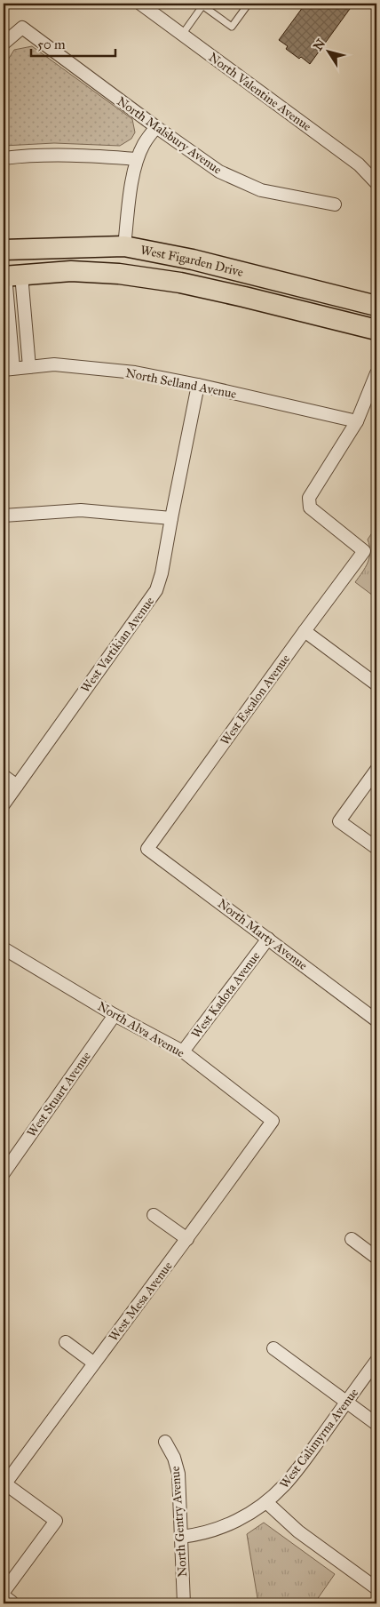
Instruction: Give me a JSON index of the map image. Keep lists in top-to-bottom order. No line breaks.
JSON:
{"streets":{"main road":["West Figarden Drive"],"street":["North Valentine Avenue","North Malsbury Avenue","North Selland Avenue","West Vartikian Avenue","West Escalon Avenue","North Marty Avenue","West Kadota Avenue","North Alva Avenue","West Stuart Avenue","West Mesa Avenue","West Calimyrna Avenue","North Gentry Avenue"]},"crossings":[["North Selland Avenue","West Vartikian Avenue"],["North Selland Avenue","West Escalon Avenue"],["West Escalon Avenue","North Marty Avenue"],["North Marty Avenue","West Kadota Avenue"],["West Kadota Avenue","North Alva Avenue"],["North Alva Avenue","West Stuart Avenue"],["North Alva Avenue","West Mesa Avenue"],["West Calimyrna Avenue","North Gentry Avenue"]],"scale_bar":"50 m","north":"top left"}
